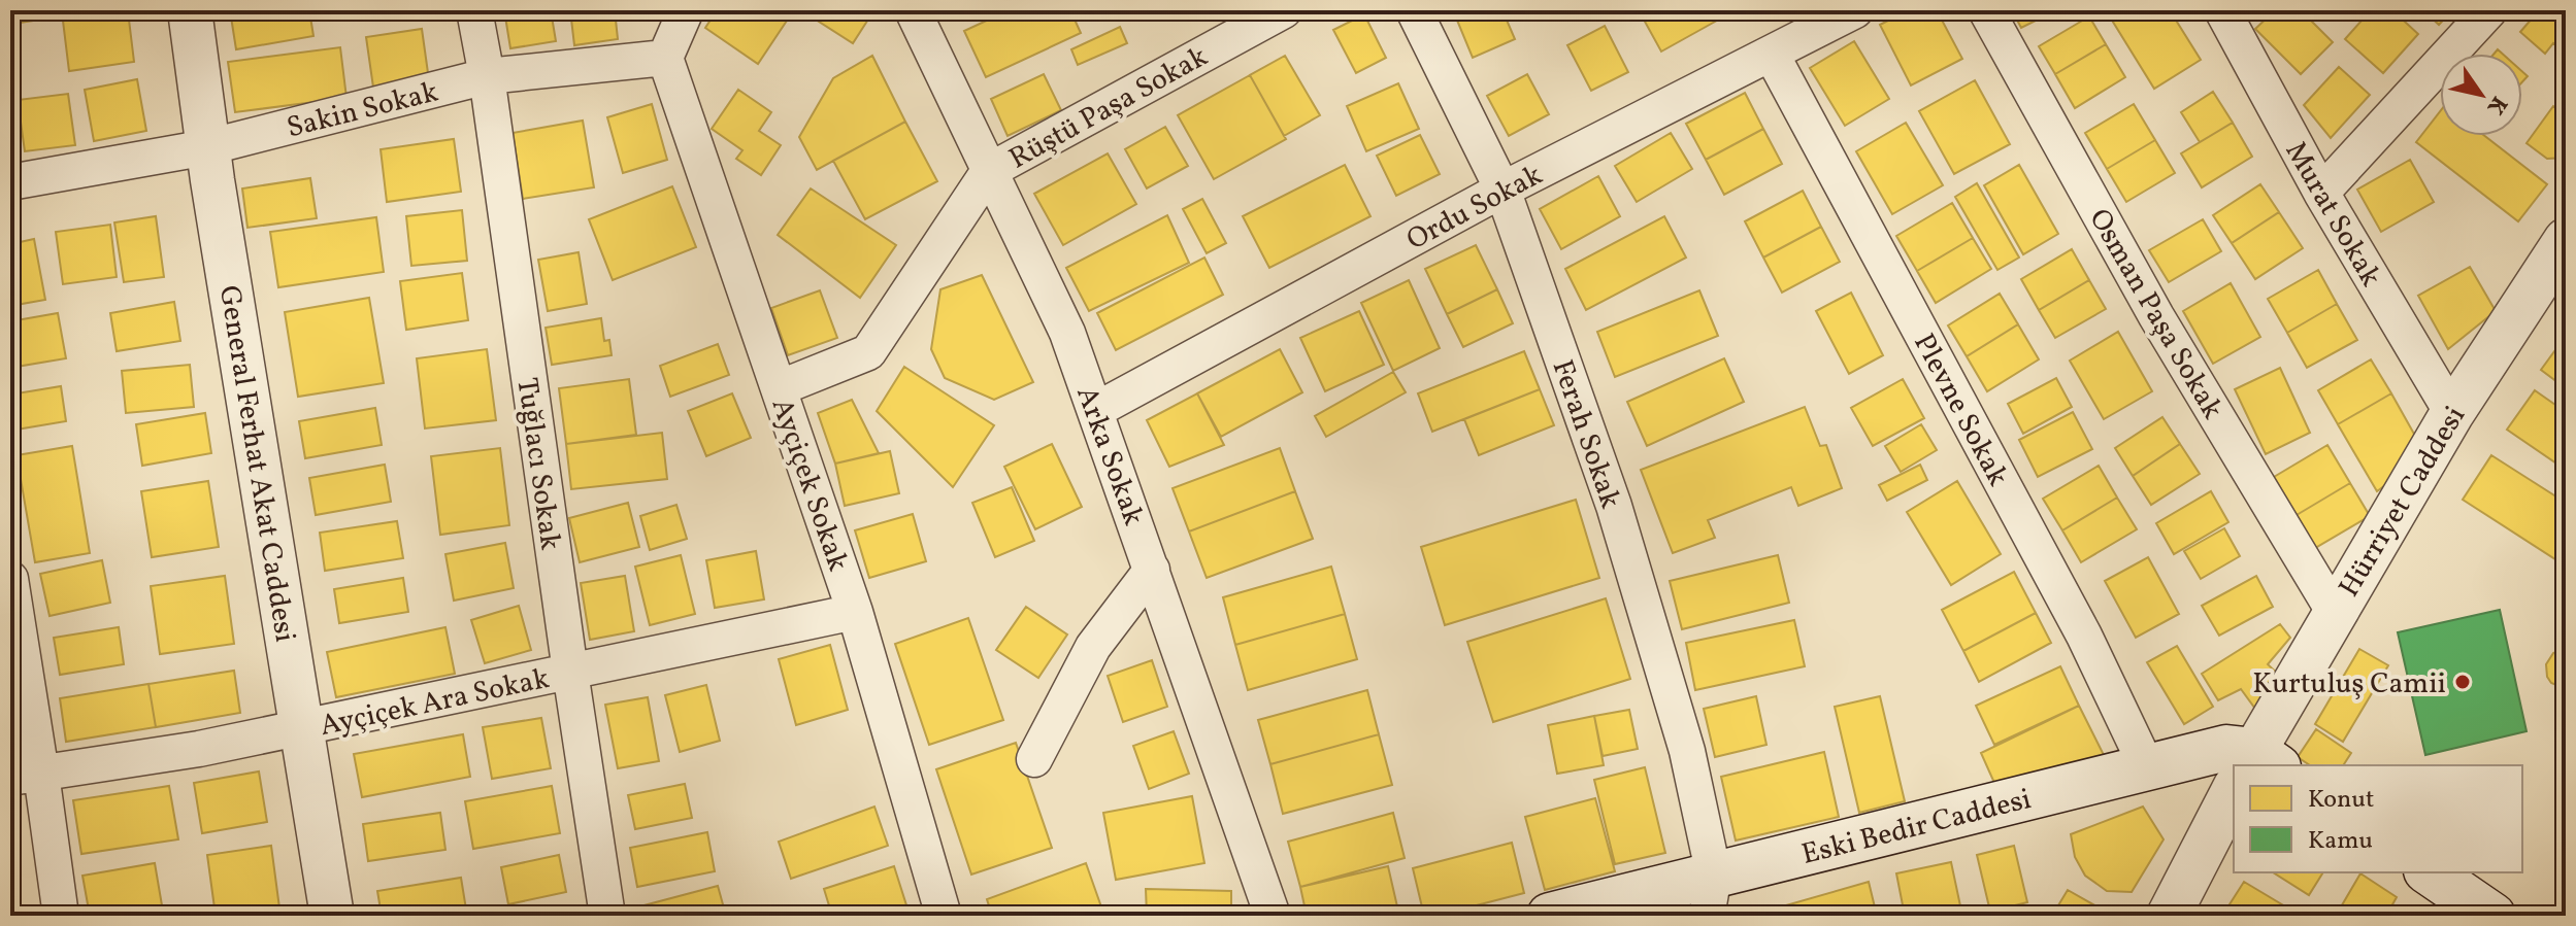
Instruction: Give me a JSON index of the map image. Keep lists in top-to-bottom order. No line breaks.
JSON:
{"streets":{"main road":["Eski Bedir Caddesi"],"street":["Rüştü Paşa Sokak","Sakin Sokak","Ordu Sokak","Murat Sokak","Osman Paşa Sokak","Plevne Sokak","Ferah Sokak","Arka Sokak","General Ferhat Akat Caddesi","Tuğlacı Sokak","Ayçiçek Sokak","Hürriyet Caddesi","Ayçiçek Ara Sokak"]},"crossings":[["Rüştü Paşa Sokak","Arka Sokak"],["Rüştü Paşa Sokak","Ayçiçek Sokak"],["Sakin Sokak","General Ferhat Akat Caddesi"],["Sakin Sokak","Tuğlacı Sokak"],["Sakin Sokak","Ayçiçek Sokak"],["Ordu Sokak","Plevne Sokak"],["Ordu Sokak","Ferah Sokak"],["Ordu Sokak","Arka Sokak"],["Murat Sokak","Hürriyet Caddesi"],["Osman Paşa Sokak","Hürriyet Caddesi"],["Plevne Sokak","Eski Bedir Caddesi"],["Ferah Sokak","Eski Bedir Caddesi"],["General Ferhat Akat Caddesi","Ayçiçek Ara Sokak"],["Tuğlacı Sokak","Ayçiçek Ara Sokak"],["Ayçiçek Sokak","Ayçiçek Ara Sokak"]],"places":["Kurtuluş Camii"],"legend":["Konut","Kamu"],"north":"bottom right"}
